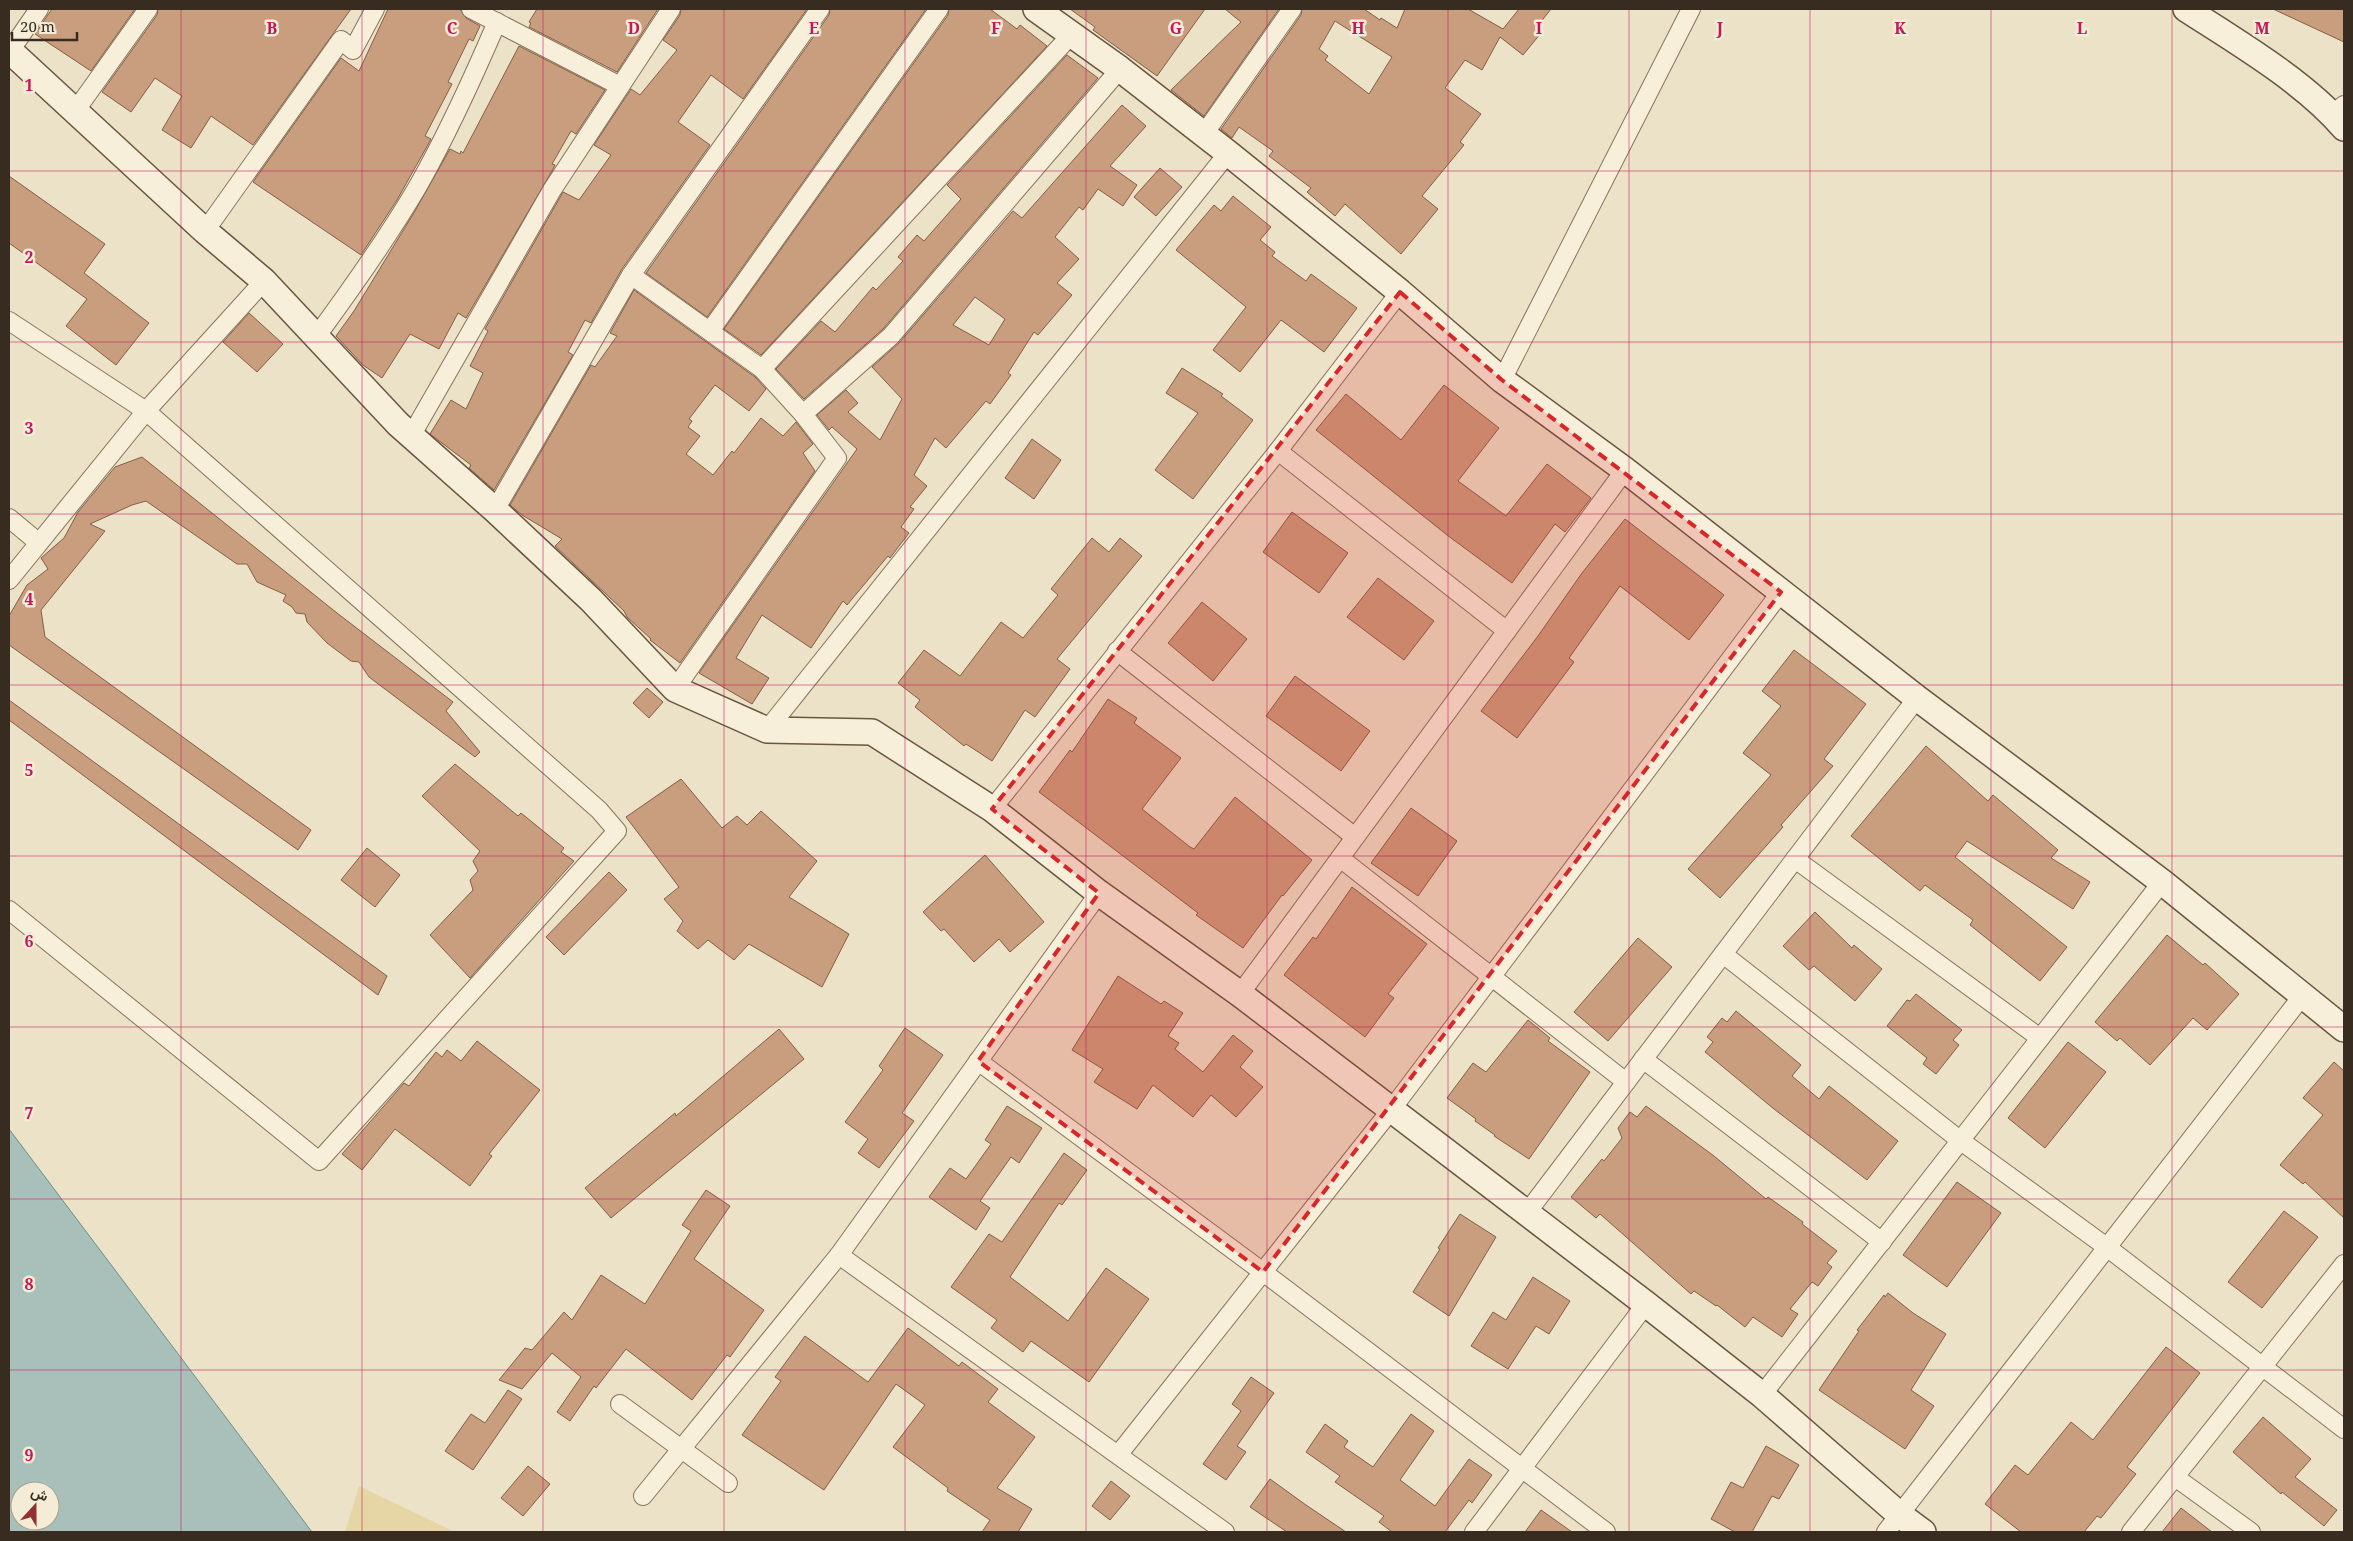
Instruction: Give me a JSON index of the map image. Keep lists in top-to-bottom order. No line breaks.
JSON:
{"scale_bar":"20 m","north":"top","grid":{"columns":["B","C","D","E","F","G","H","I","J","K","L","M"],"rows":["1","2","3","4","5","6","7","8","9"]}}
